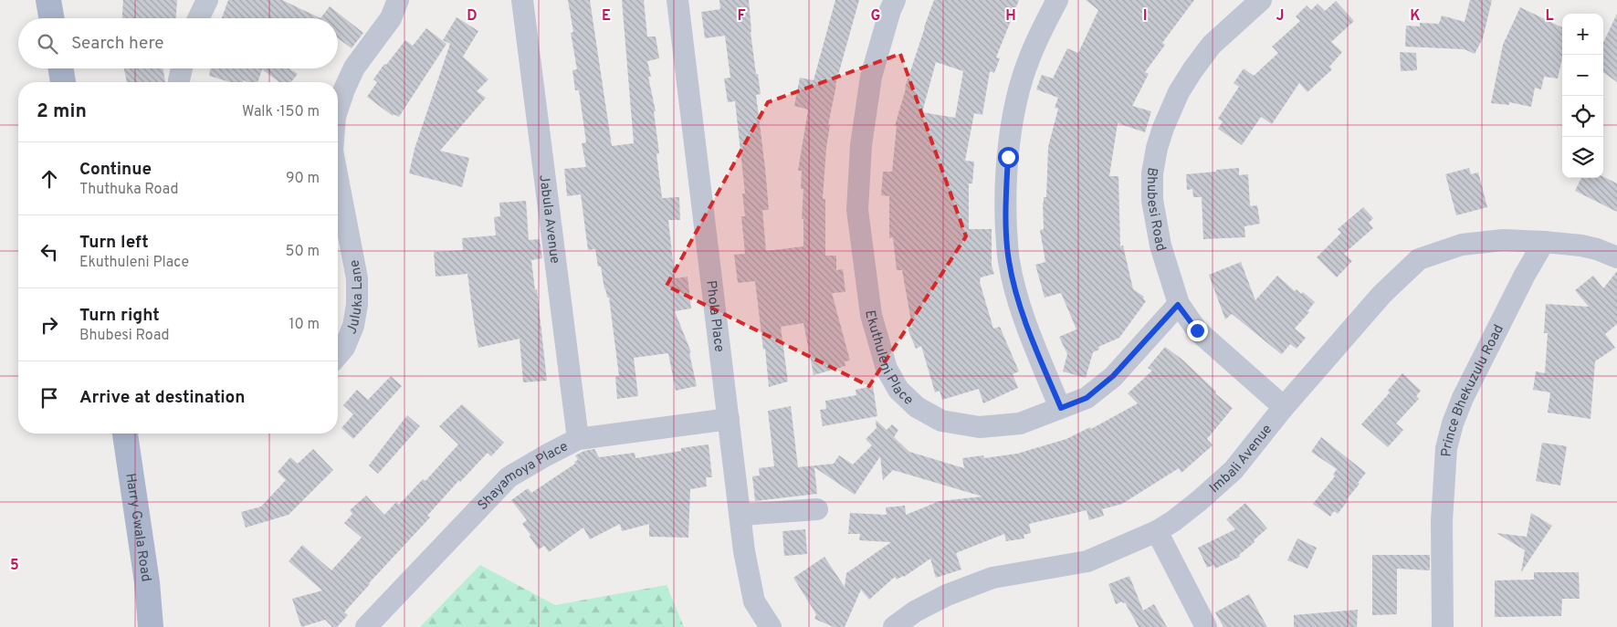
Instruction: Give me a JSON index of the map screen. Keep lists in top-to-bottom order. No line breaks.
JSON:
{"streets":{"main road":["Harry Gwala Road"],"street":["Bhubesi Road","Jabula Avenue","Juluka Lane","Phola Place","Ekuthuleni Place","Prince Bhekuzulu Road","Imbali Avenue","Shayamoya Place"]},"crossings":[["Bhubesi Road","Ekuthuleni Place"],["Bhubesi Road","Imbali Avenue"],["Jabula Avenue","Shayamoya Place"],["Phola Place","Shayamoya Place"],["Prince Bhekuzulu Road","Imbali Avenue"]],"page":{"map_buttons":["+","−"],"search":"Search here","heading":["2 min","Walk · 150 m"],"list":[["Continue","Thuthuka Road","90 m"],["Turn left","Ekuthuleni Place","50 m"],["Turn right","Bhubesi Road","10 m"],"Arrive at destination"]},"grid":{"columns":["D","E","F","G","H","I","J","K","L"],"rows":["5"]}}
